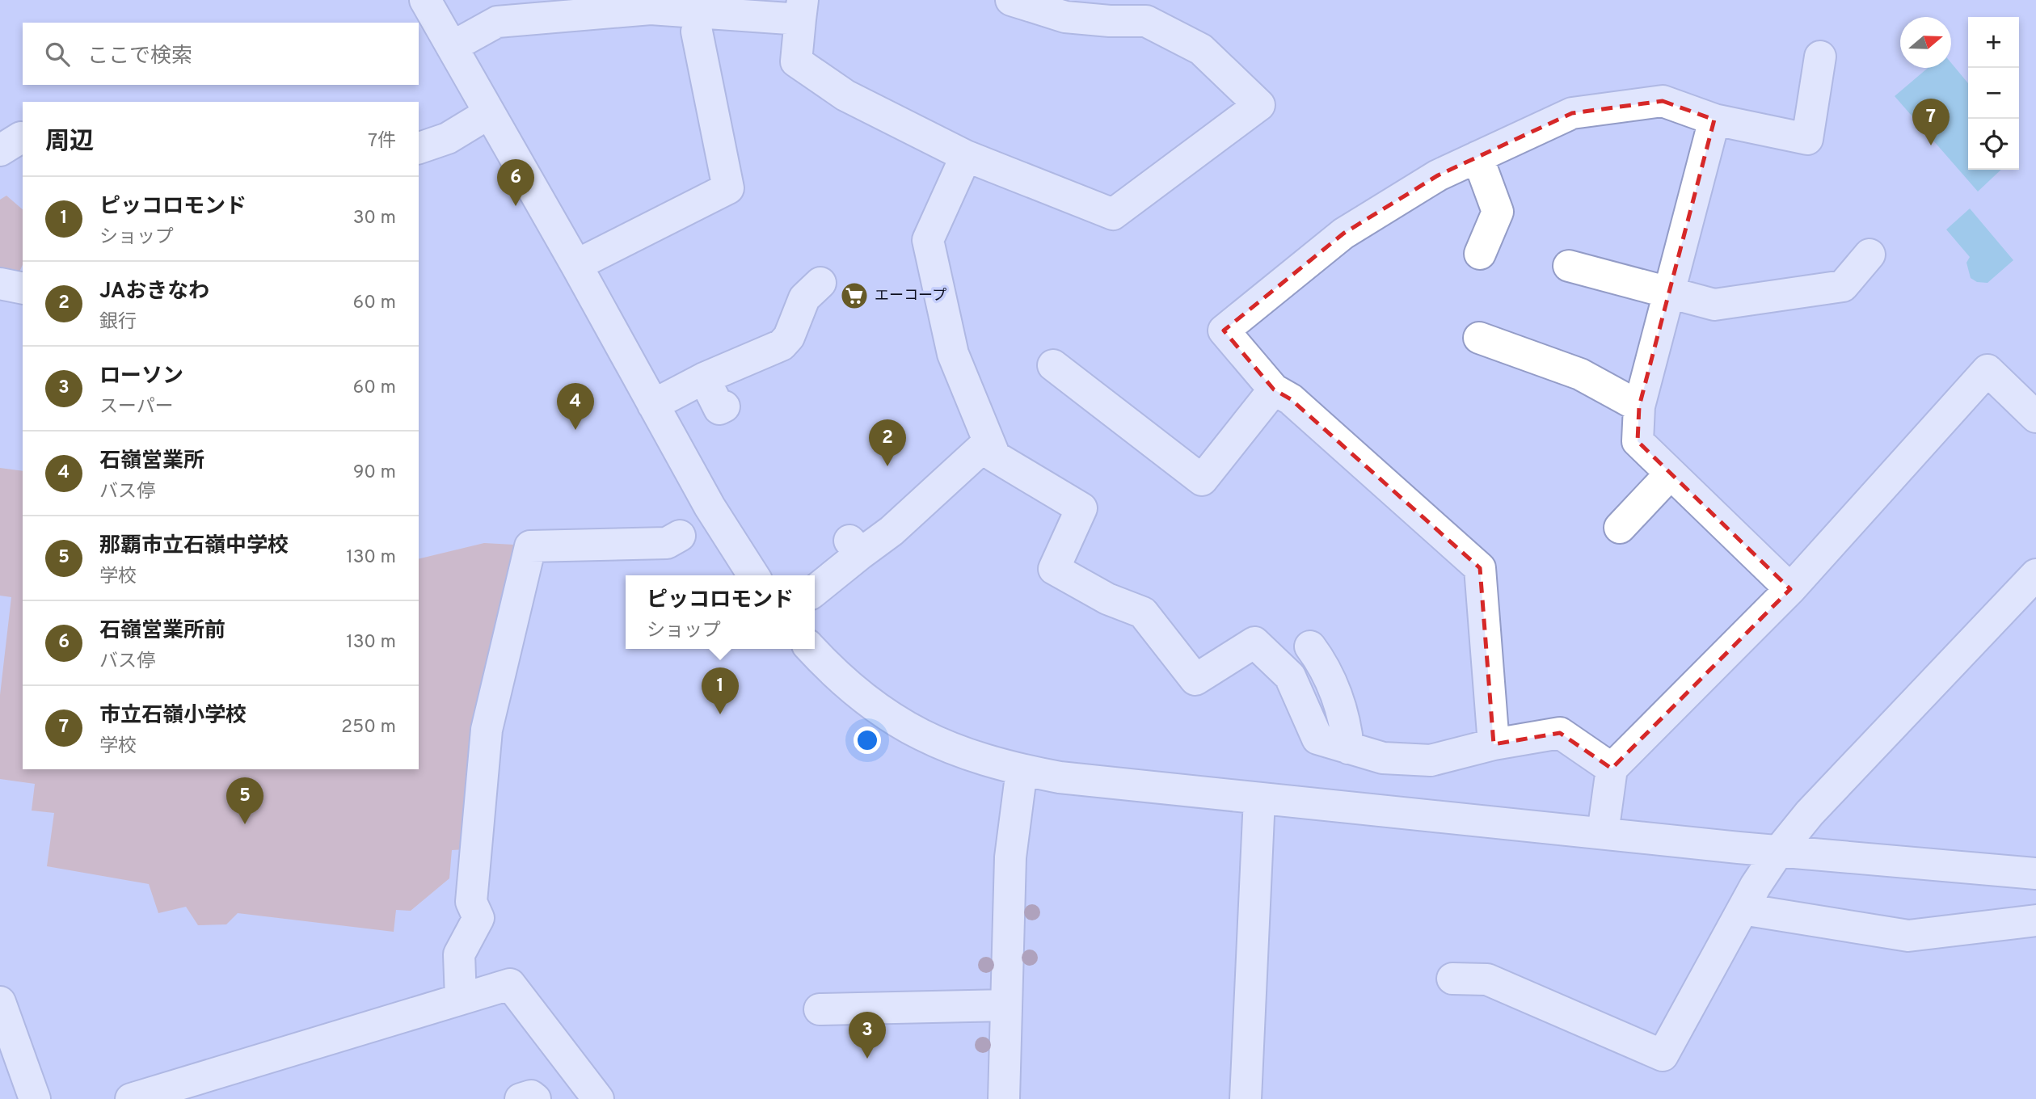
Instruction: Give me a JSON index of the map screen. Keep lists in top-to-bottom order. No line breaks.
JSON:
{"places":{"supermarket":["エーコープ"]},"north":"right","page":{"map_buttons":["+","−"],"search":"ここで検索","pins":["7","6","4","2","1","5","3"],"heading":["周辺","7件"],"list":[{"mark":"1","name":"ピッコロモンド","note":"ショップ","value":"30 m"},{"mark":"2","name":"JAおきなわ","note":"銀行","value":"60 m"},{"mark":"3","name":"ローソン","note":"スーパー","value":"60 m"},{"mark":"4","name":"石嶺営業所","note":"バス停","value":"90 m"},{"mark":"5","name":"那覇市立石嶺中学校","note":"学校","value":"130 m"},{"mark":"6","name":"石嶺営業所前","note":"バス停","value":"130 m"},{"mark":"7","name":"市立石嶺小学校","note":"学校","value":"250 m"}],"popup":["ピッコロモンド","ショップ"]}}
